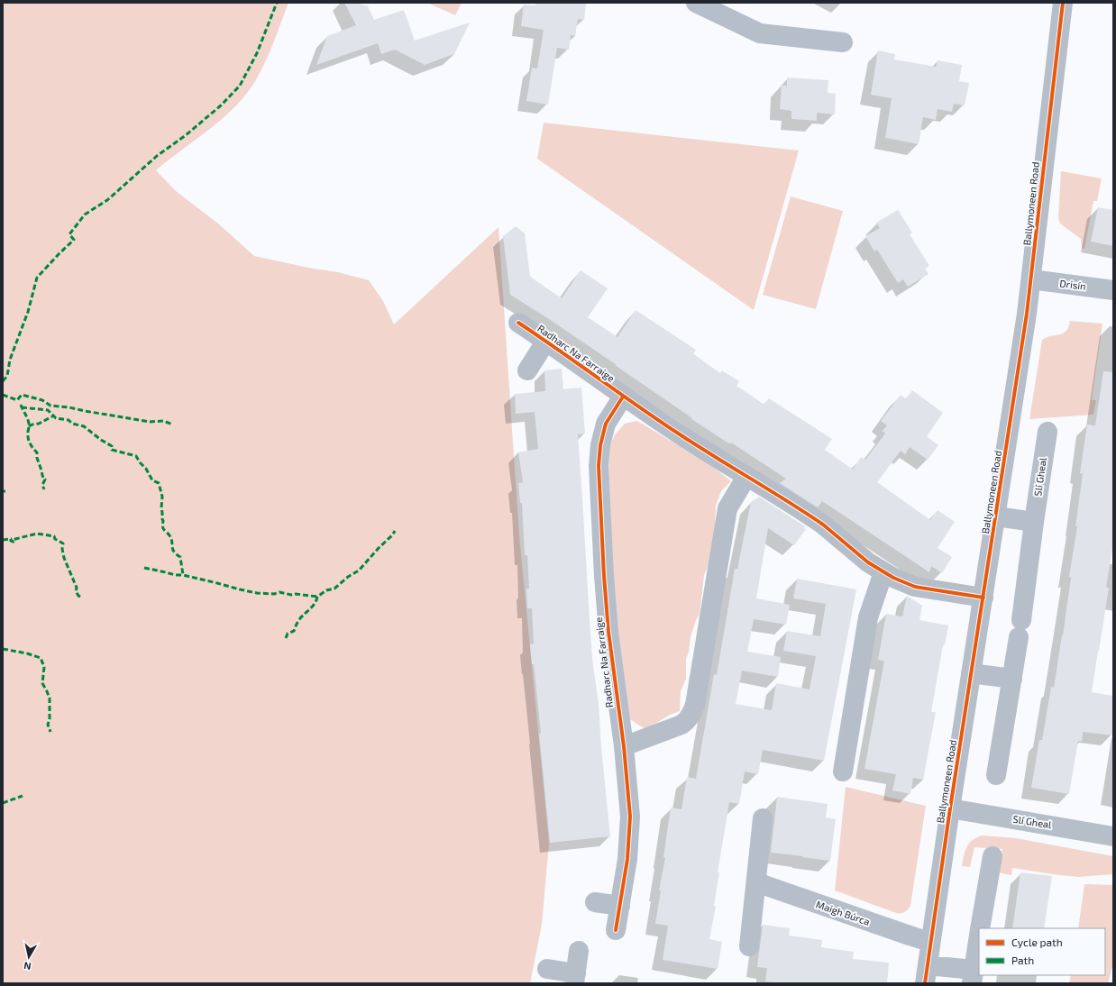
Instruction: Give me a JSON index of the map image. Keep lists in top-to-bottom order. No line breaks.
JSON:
{"streets":{"street":["Ballymoneen Road","Drisín","Radharc Na Farraige","Slí Gheal","Maigh Búrca"]},"crossings":[["Ballymoneen Road","Drisín"],["Ballymoneen Road","Radharc Na Farraige"],["Ballymoneen Road","Slí Gheal"],["Ballymoneen Road","Maigh Búrca"]],"legend":["Cycle path","Path"],"north":"bottom"}
